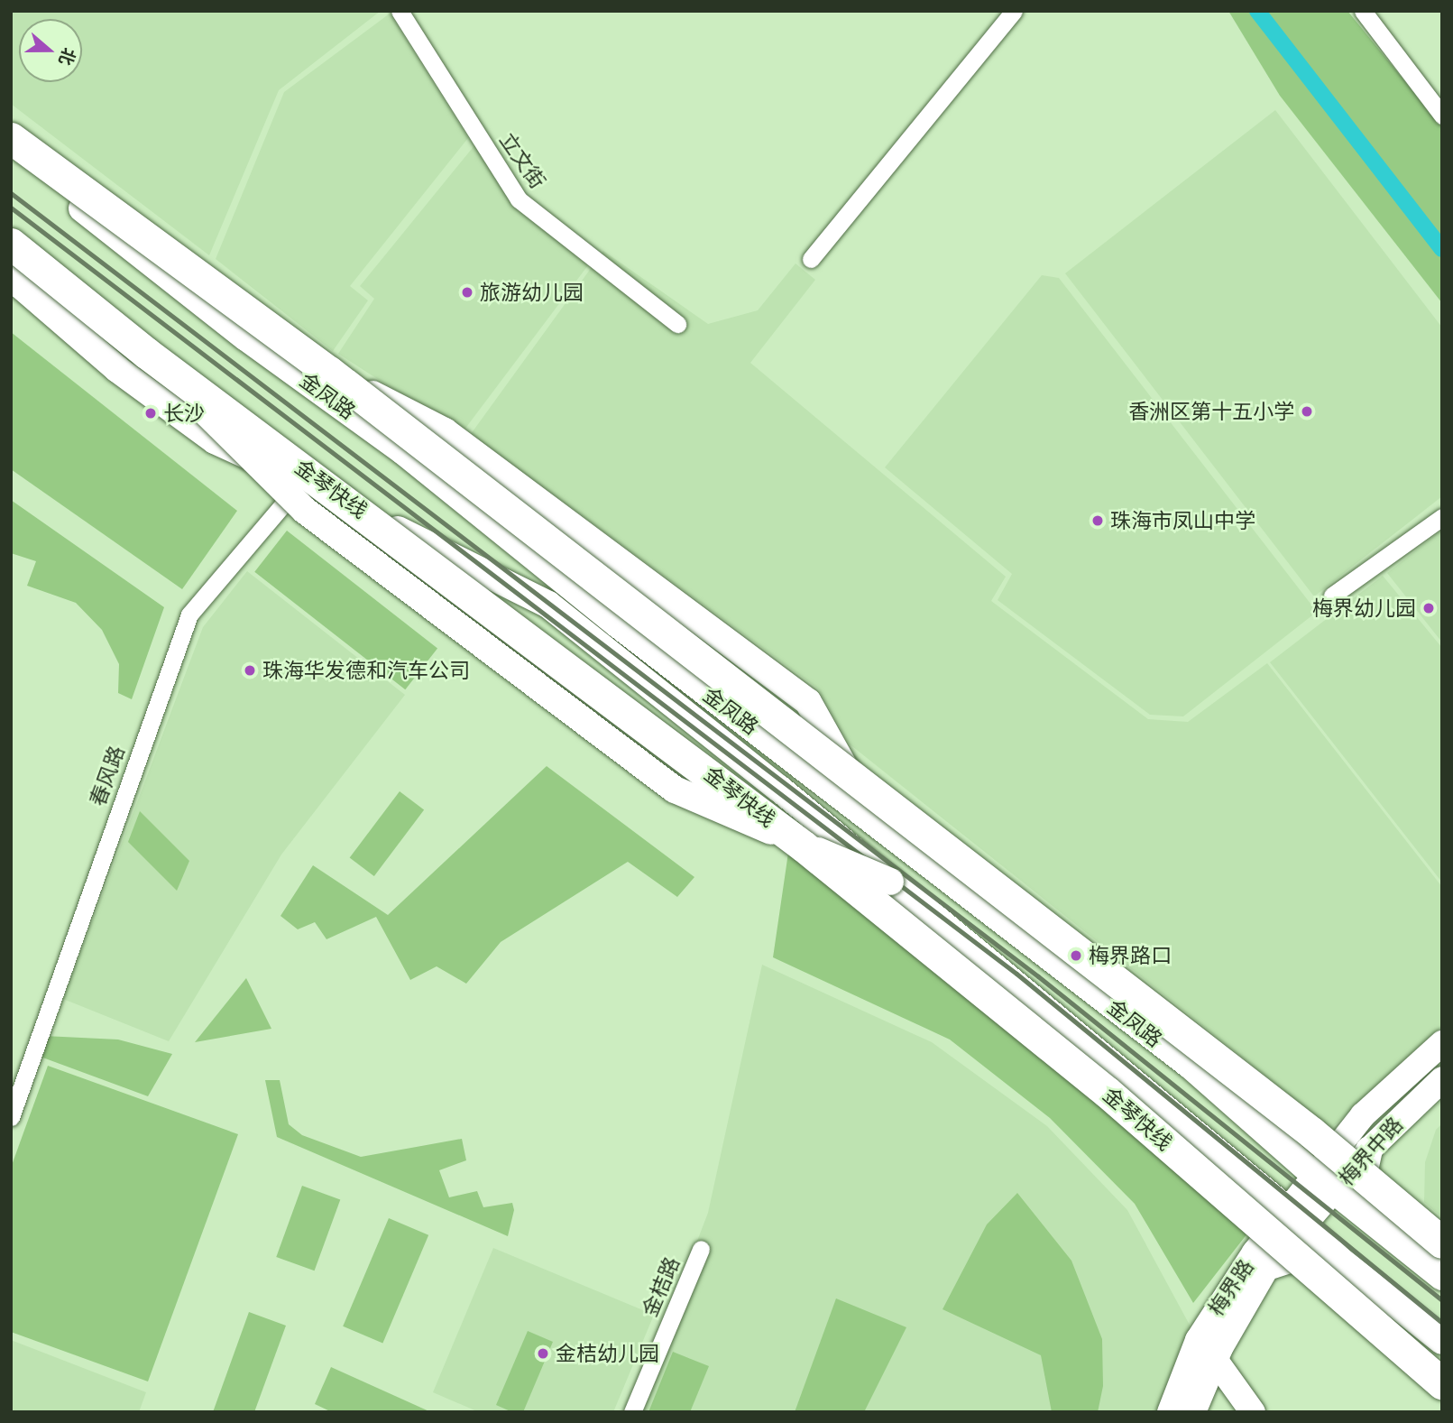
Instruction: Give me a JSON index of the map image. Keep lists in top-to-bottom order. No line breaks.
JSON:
{"streets":{"highway":["金琴快线"],"main road":["金凤路","梅界中路","梅界路"],"street":["立文街","春风路","金桔路"]},"crossings":[["金凤路","春风路"],["金凤路","梅界中路"],["金凤路","梅界路"],["梅界中路","梅界路"]],"places":["旅游幼儿园","香洲区第十五小学","长沙","珠海市凤山中学","梅界幼儿园","珠海华发德和汽车公司","梅界路口","金桔幼儿园"],"north":"right"}
